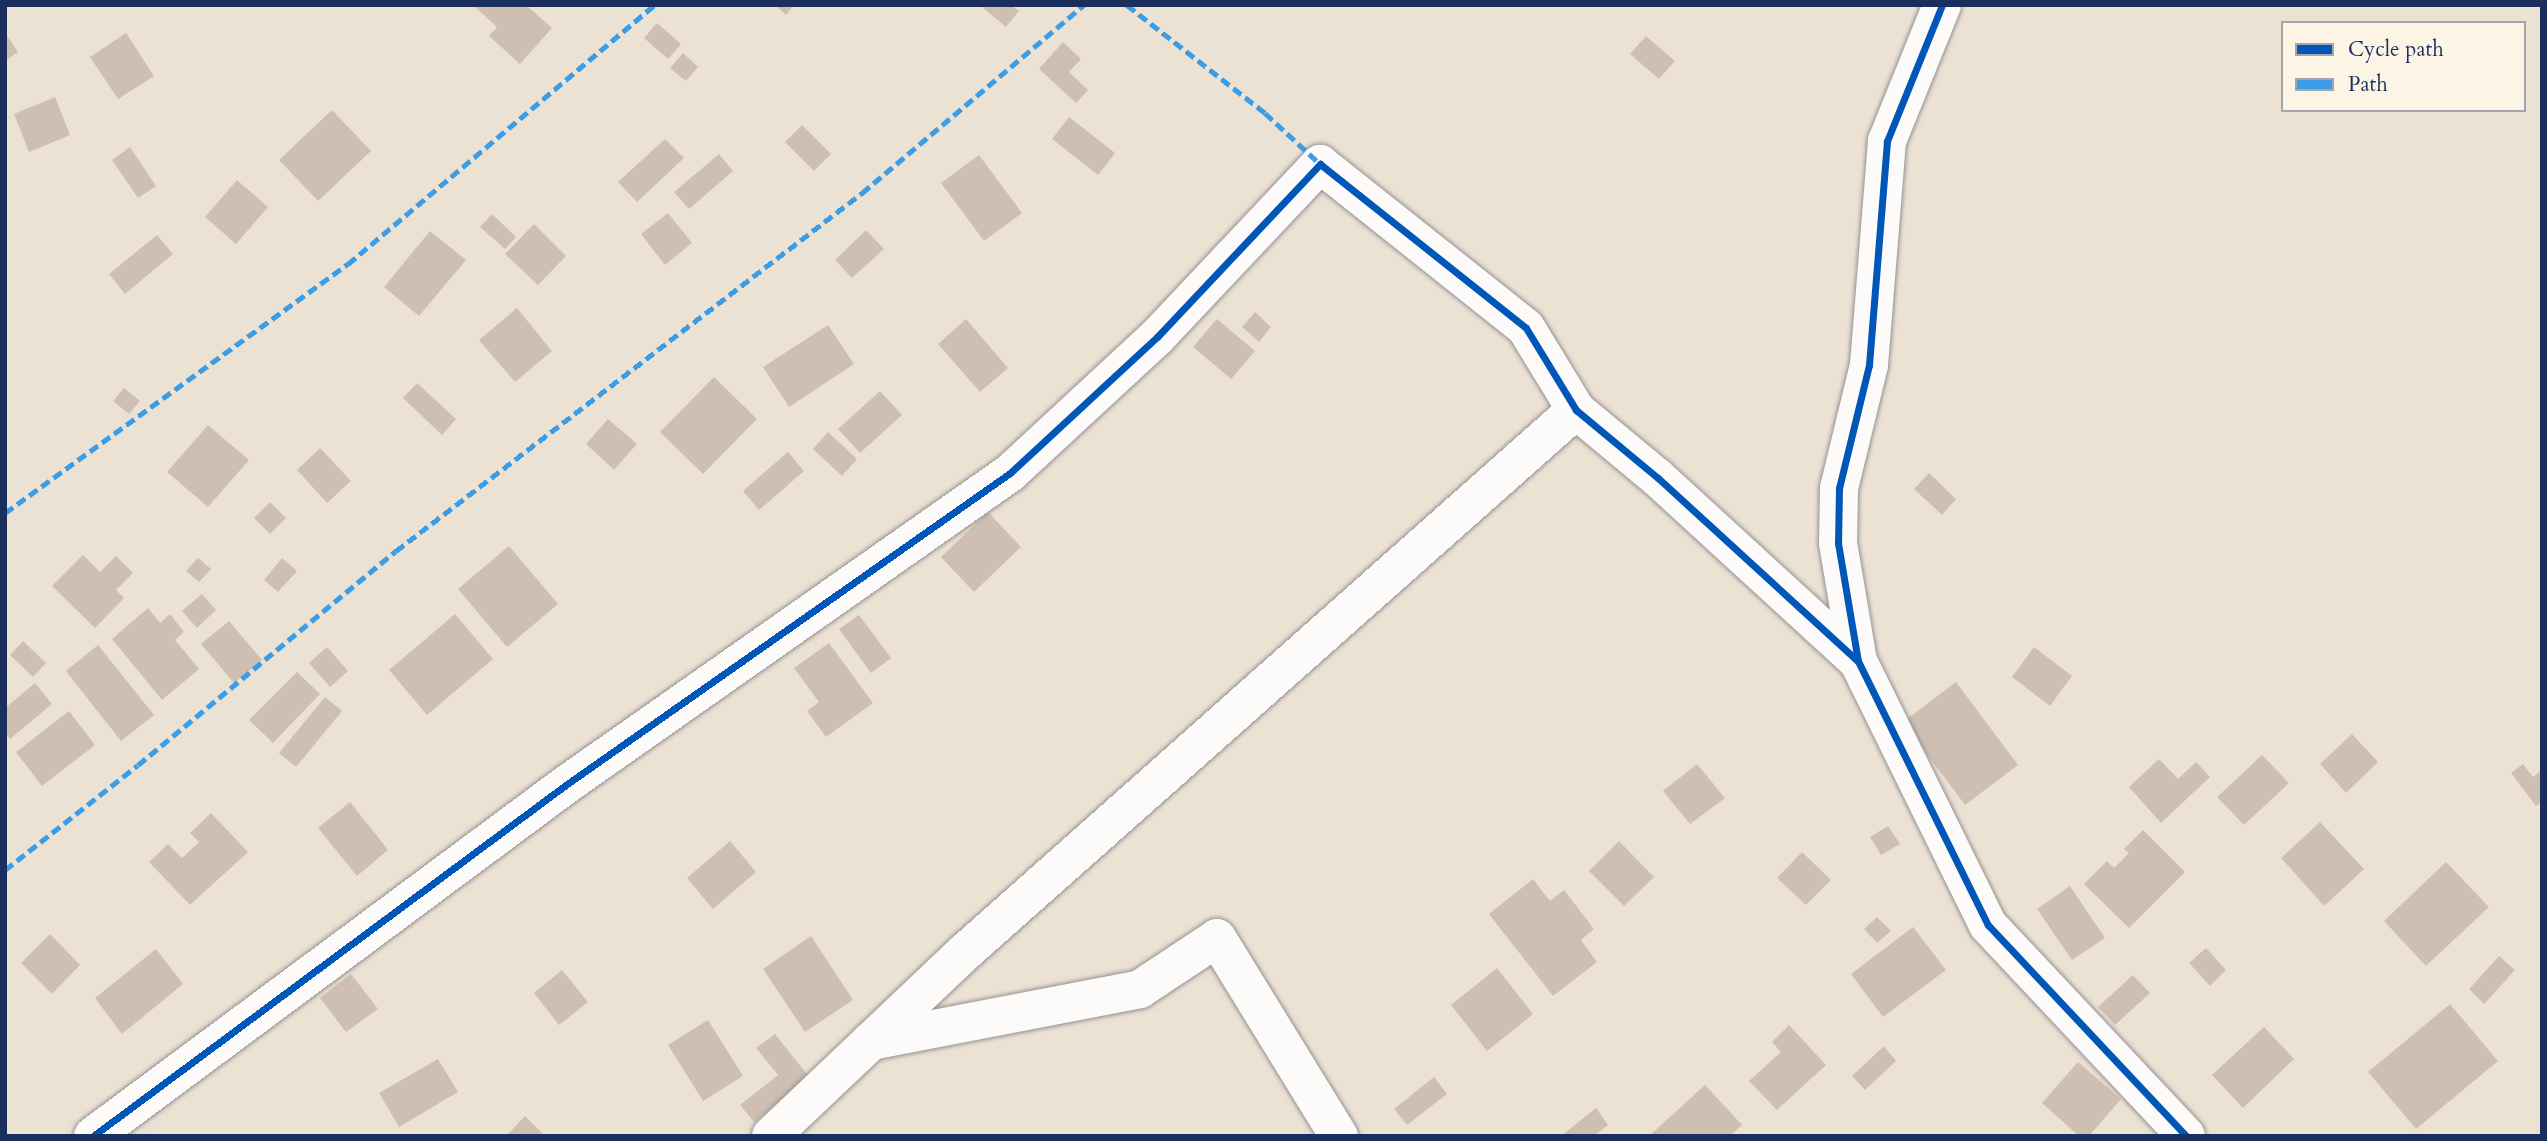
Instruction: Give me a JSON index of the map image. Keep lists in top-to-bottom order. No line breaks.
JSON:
{"legend":["Cycle path","Path"]}
